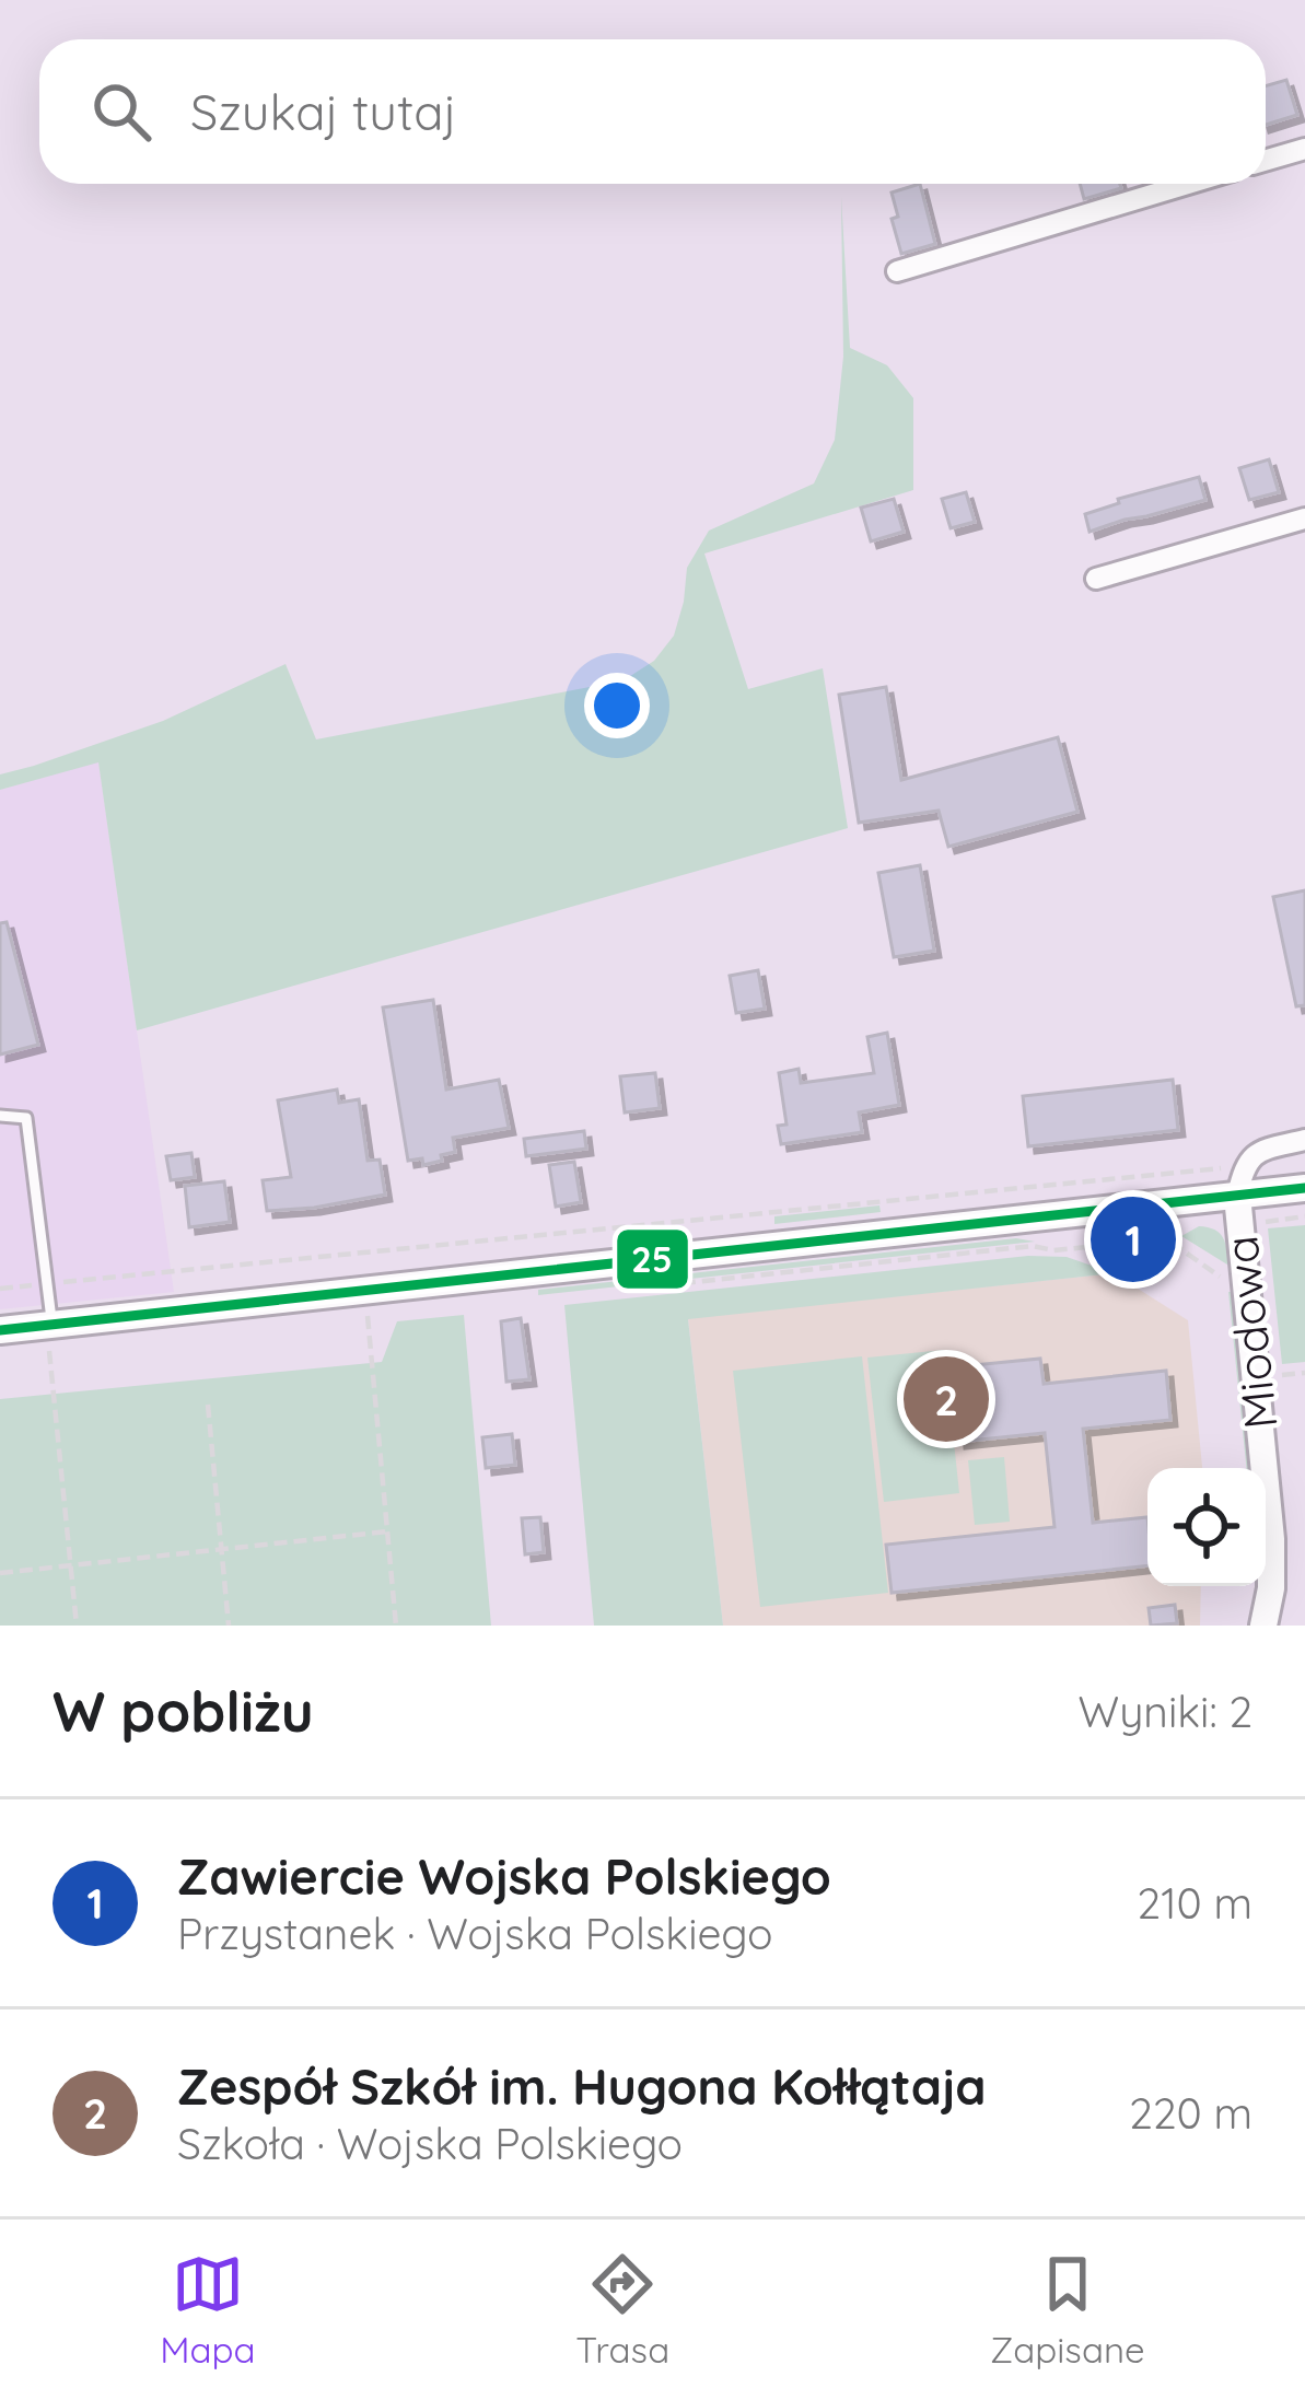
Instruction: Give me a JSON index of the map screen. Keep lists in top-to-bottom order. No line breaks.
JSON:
{"streets":{"main road":["Miodowa"]},"lines":["transit line 25"],"page":{"search":"Szukaj tutaj","pins":["1","2"],"heading":["W pobliżu","Wyniki: 2"],"list":[{"mark":"1","name":"Zawiercie Wojska Polskiego","note":"Przystanek · Wojska Polskiego","value":"210 m"},{"mark":"2","name":"Zespół Szkół im. Hugona Kołłątaja","note":"Szkoła · Wojska Polskiego","value":"220 m"}],"nav":["Mapa","Trasa","Zapisane"]}}
